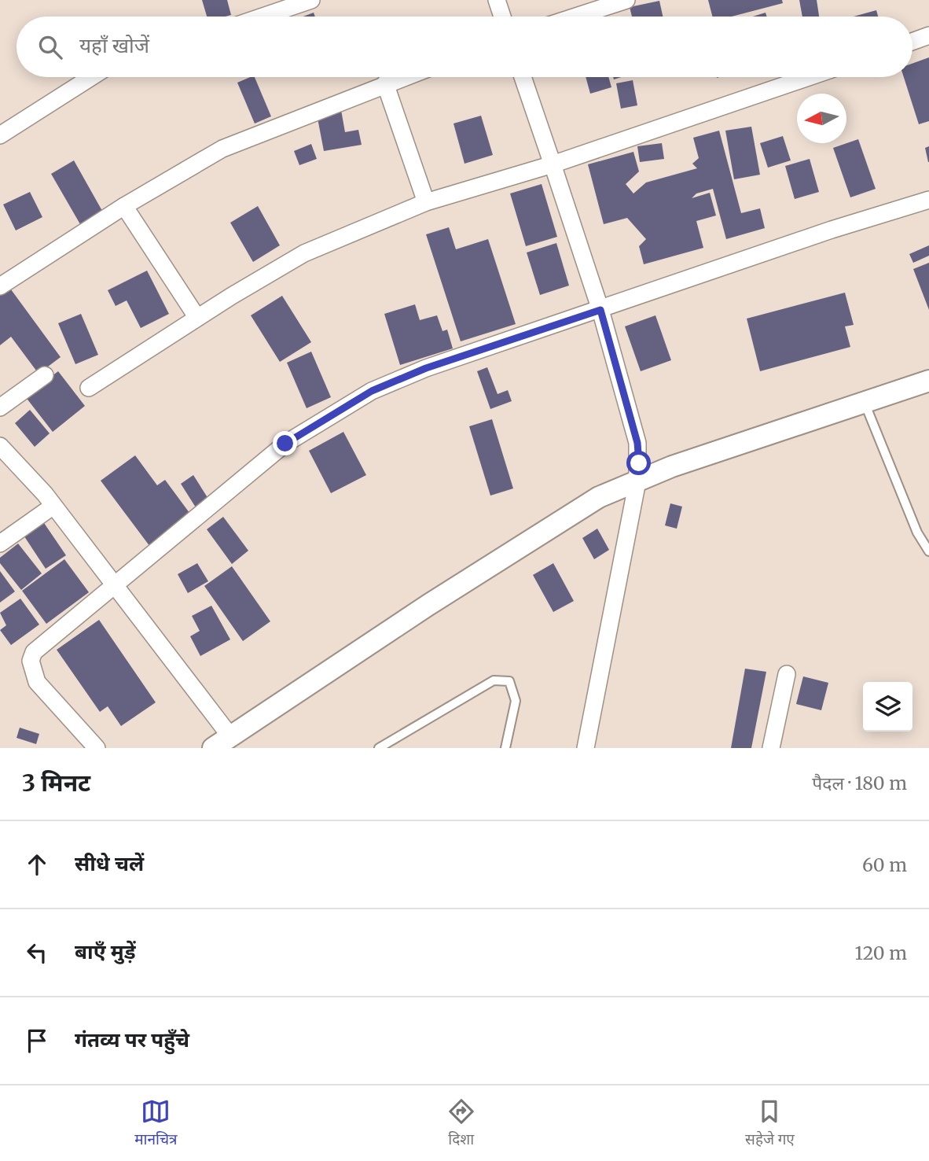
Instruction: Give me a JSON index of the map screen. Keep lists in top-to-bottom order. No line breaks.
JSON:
{"north":"left","page":{"search":"यहाँ खोजें","heading":["3 मिनट","पैदल · 180 m"],"list":[["सीधे चलें","60 m"],["बाएँ मुड़ें","120 m"],"गंतव्य पर पहुँचे"],"nav":["मानचित्र","दिशा","सहेजे गए"]}}
